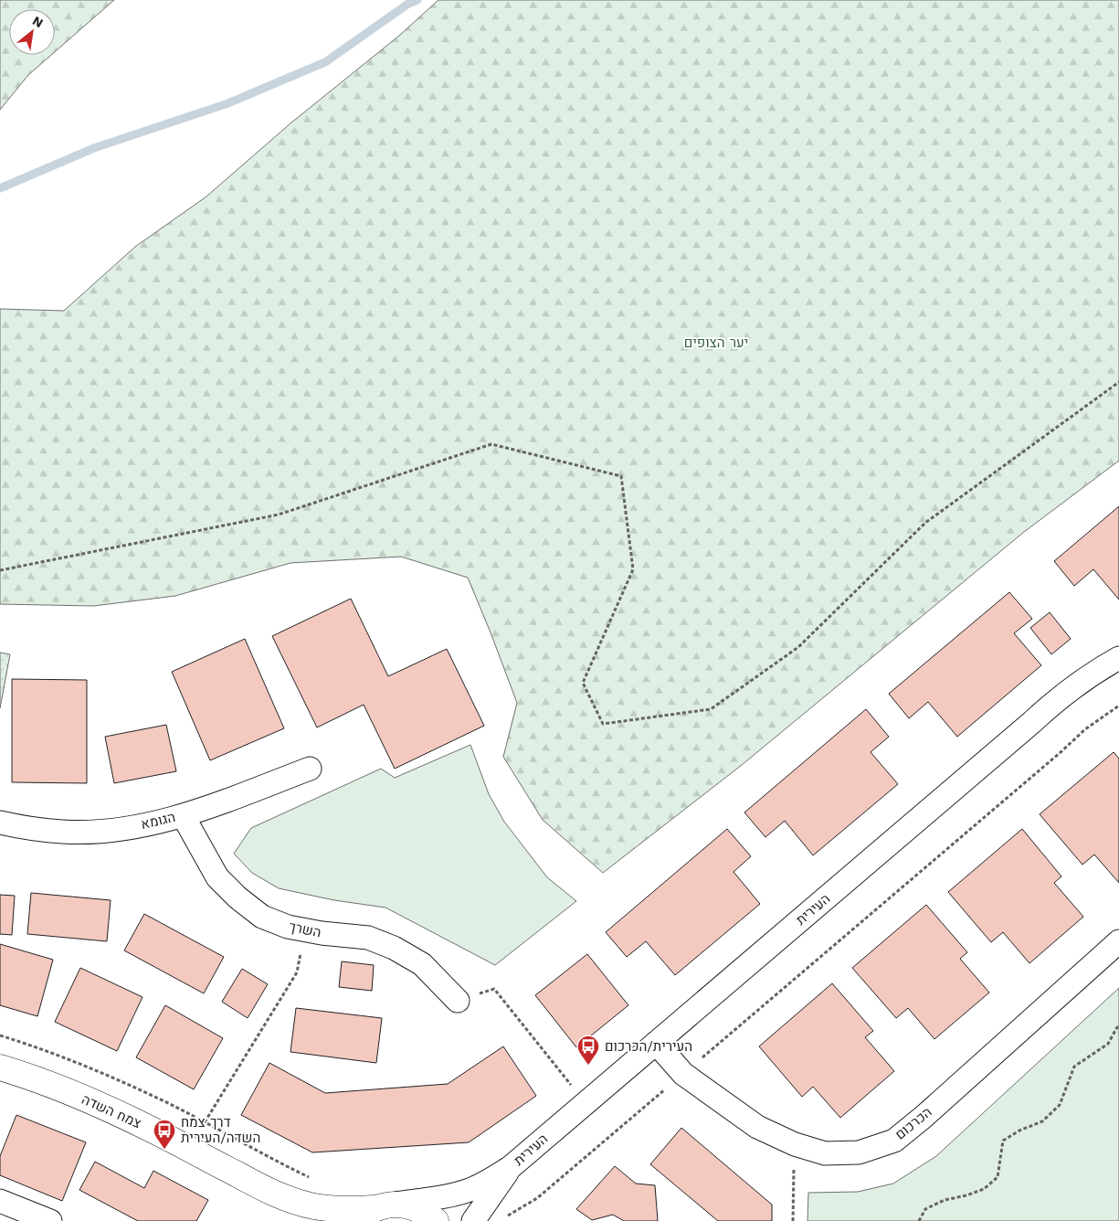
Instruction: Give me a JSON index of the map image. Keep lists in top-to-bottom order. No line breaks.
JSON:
{"streets":{"street":["הגומא","העירית","השרך","צמח השדה","הכרכום"]},"crossings":[["הגומא","השרך"],["העירית","צמח השדה"],["העירית","הכרכום"]],"parks":["יער הצופים"],"places":{"bus stop":["העירית/הכרכום","דרך צמח השדה/העירית"]},"north":"top right"}
